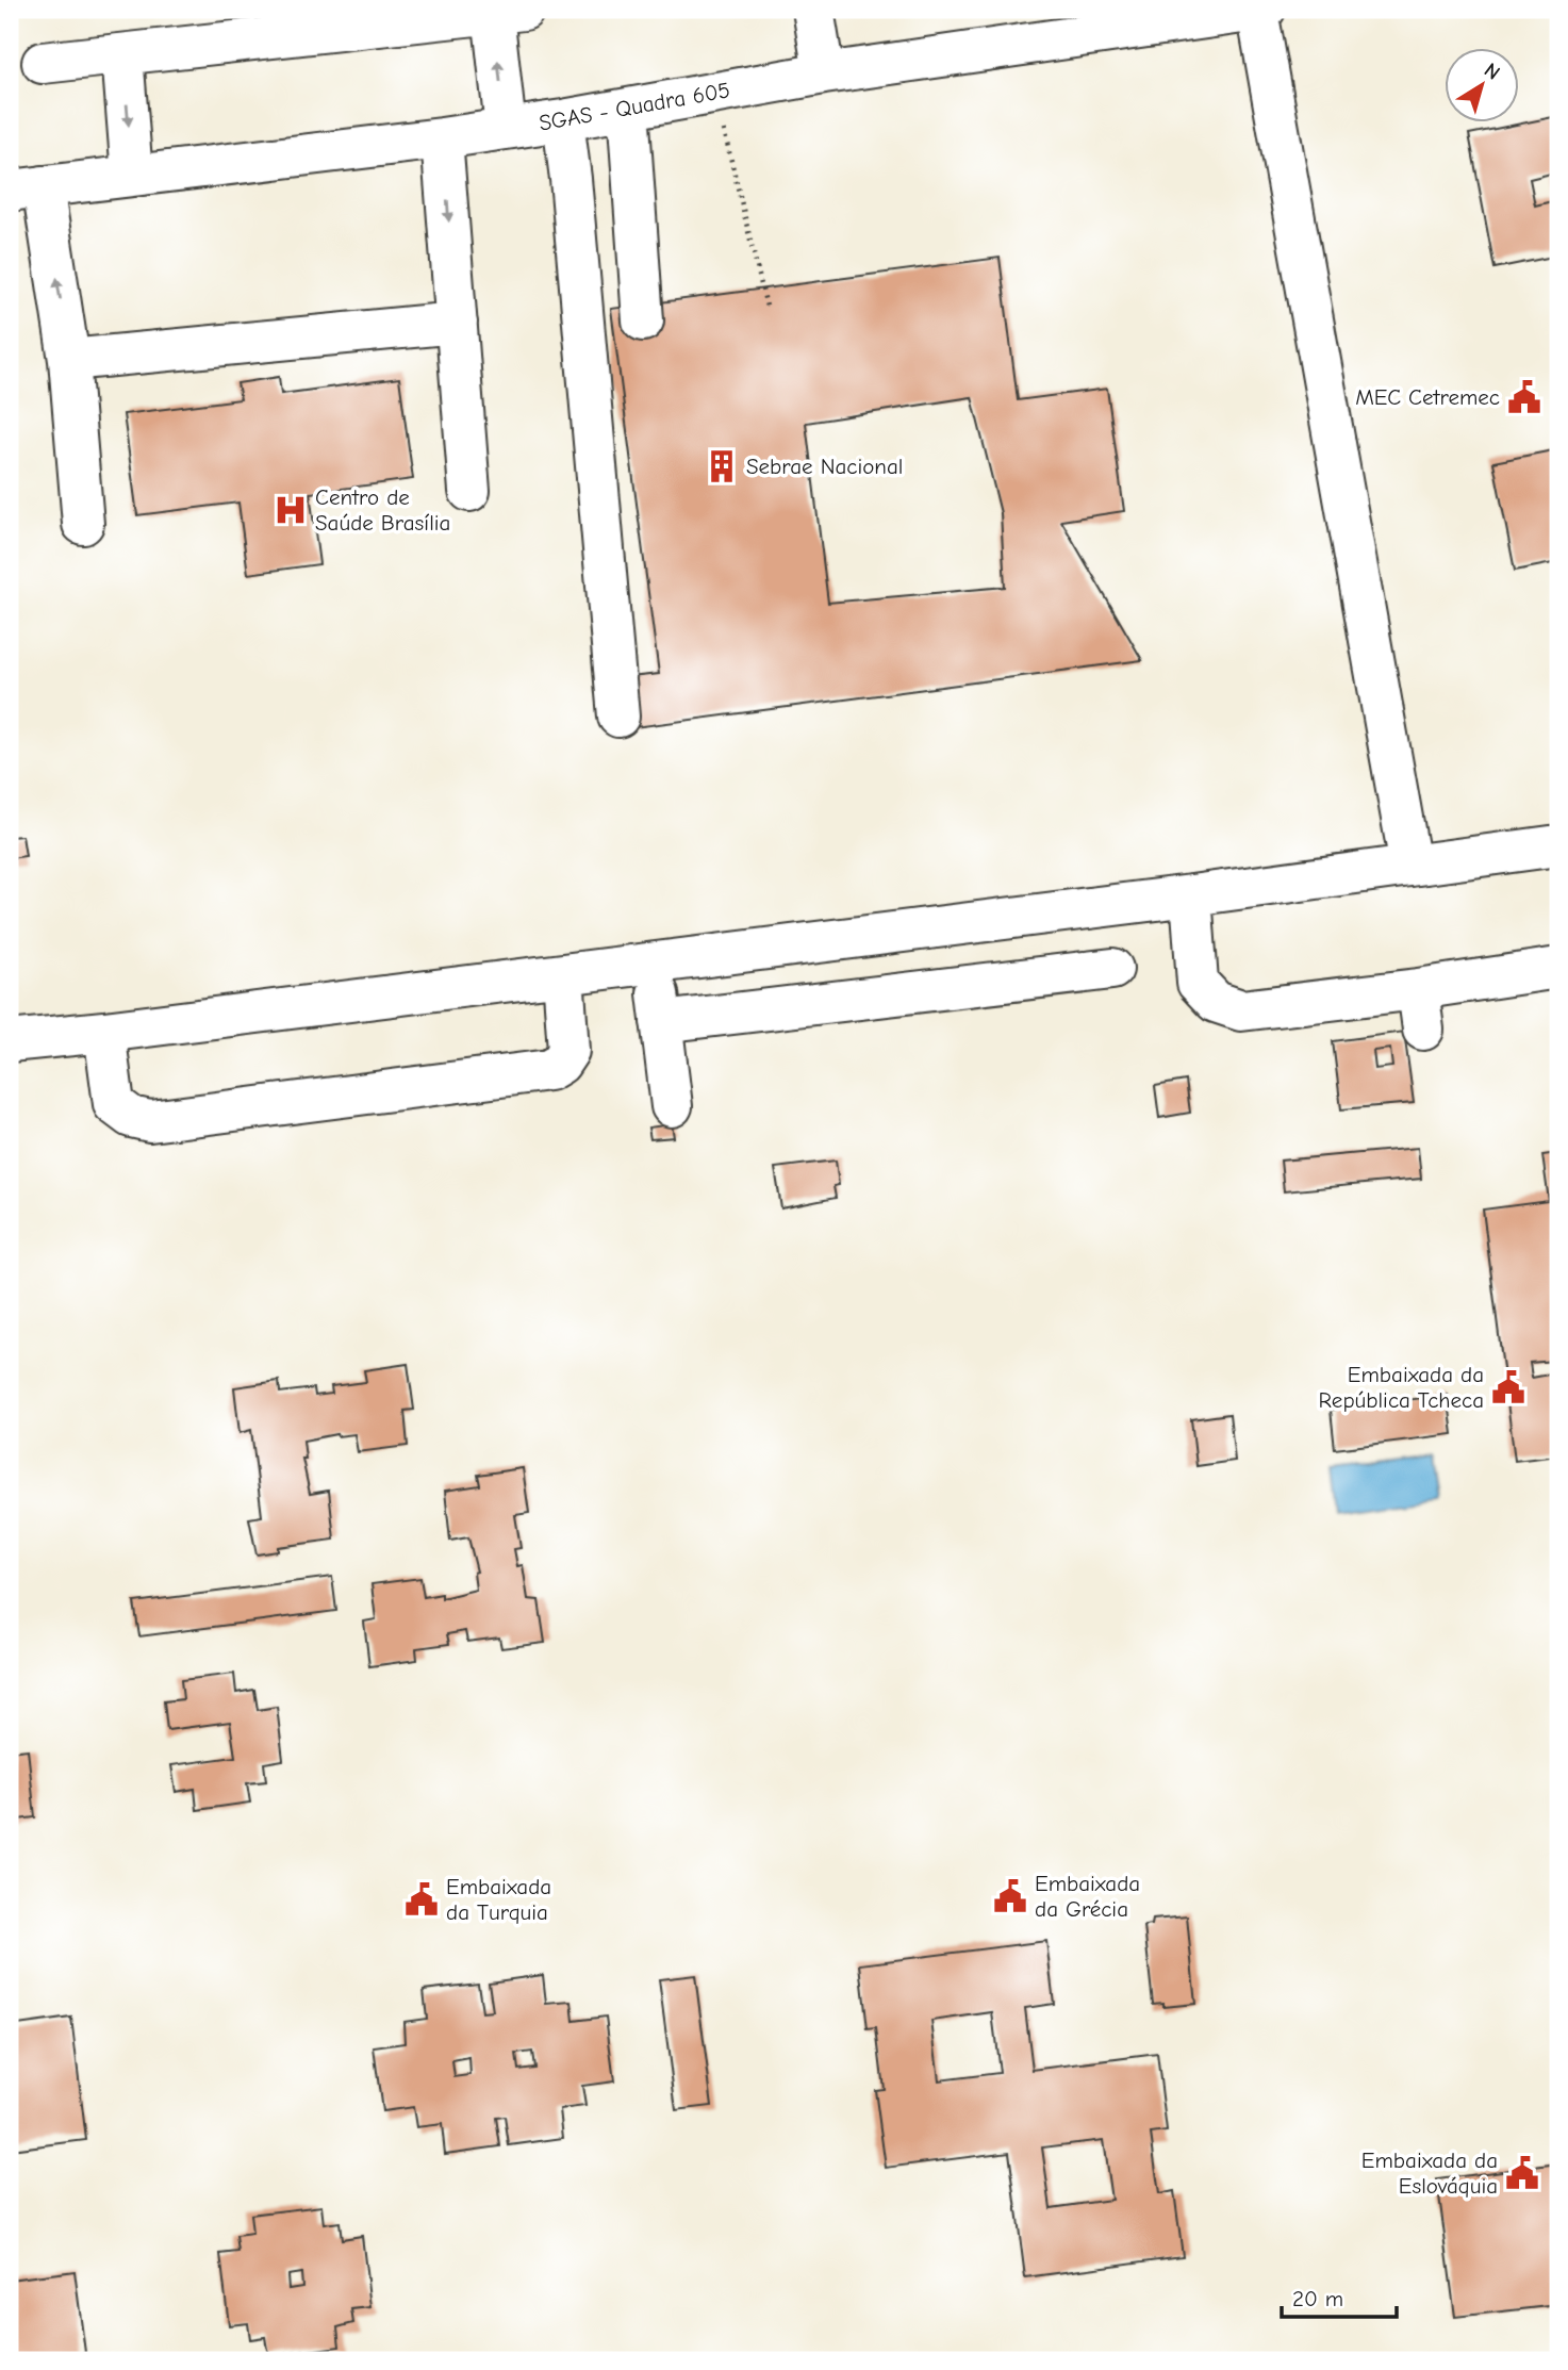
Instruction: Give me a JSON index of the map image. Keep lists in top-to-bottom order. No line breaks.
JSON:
{"streets":{"street":["SGAS - Quadra 605"]},"places":{"public building":["MEC Cetremec","Embaixada da República Tcheca","Embaixada da Grécia","Embaixada da Turquia","Embaixada da Eslováquia"],"building":["Sebrae Nacional"],"hospital":["Centro de Saúde Brasília"]},"scale_bar":"20 m","north":"top right"}
